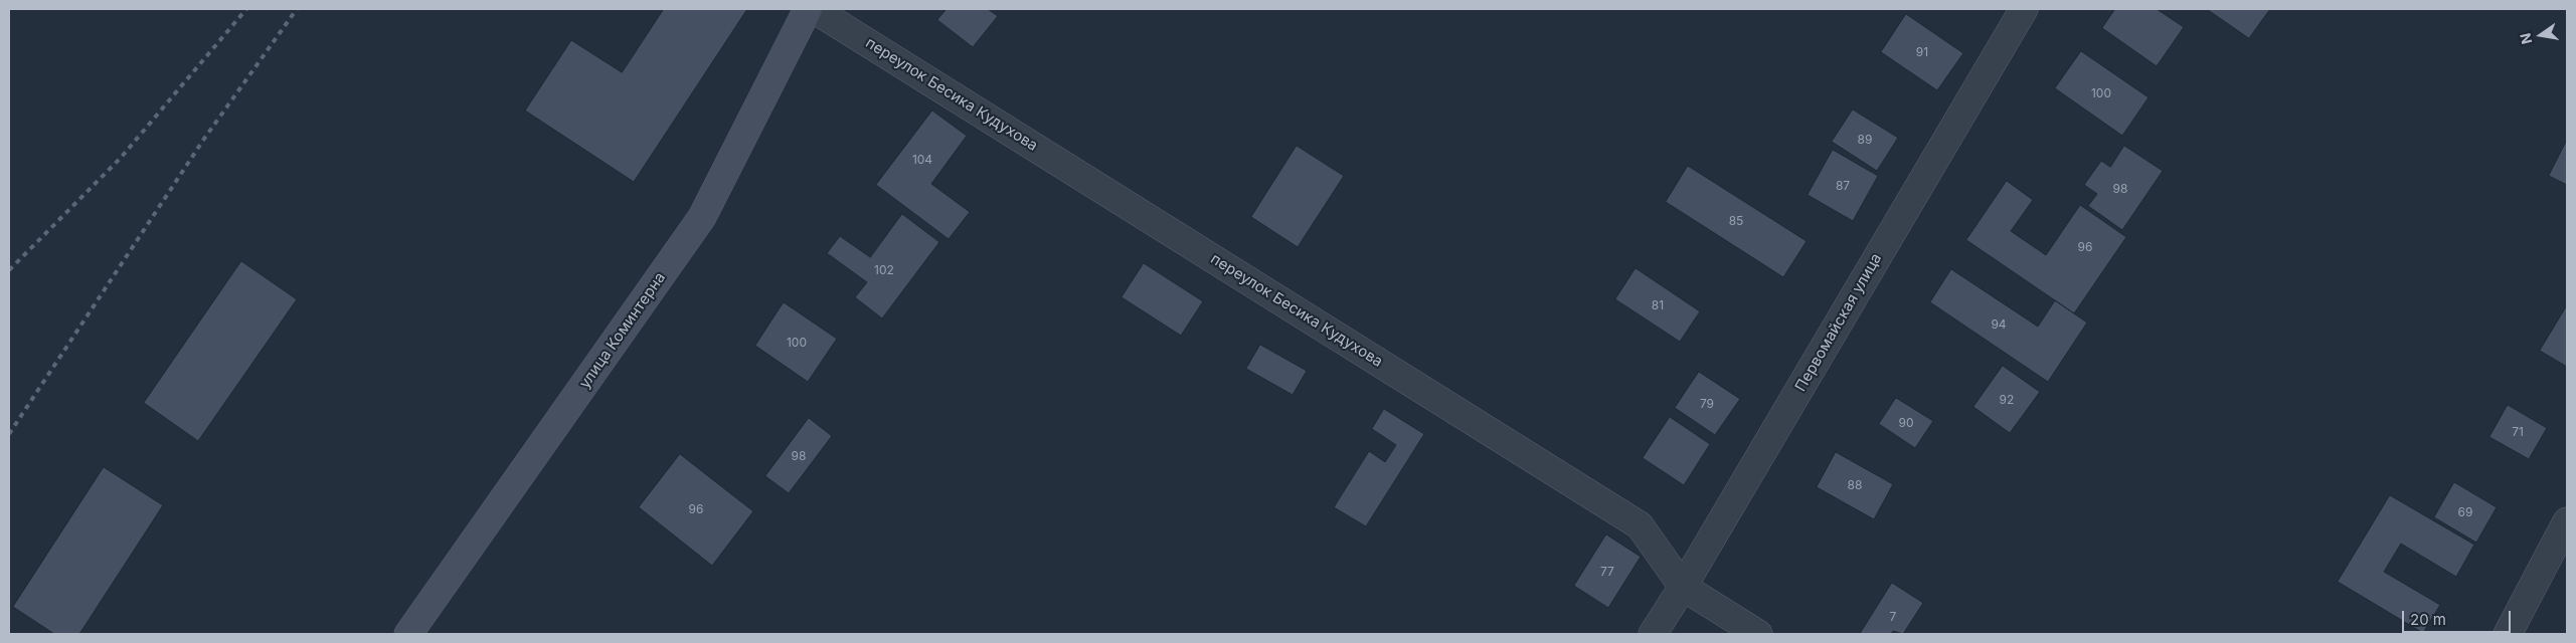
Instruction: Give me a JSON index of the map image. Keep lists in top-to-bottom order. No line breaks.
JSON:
{"streets":{"street":["переулок Бесика Кудухова","Первомайская улица","улица Коминтерна"]},"crossings":[["переулок Бесика Кудухова","Первомайская улица"]],"house_numbers":["91","100","89","104","87","98","85","96","102","81","94","100","92","79","90","71","98","88","96","69","77","7"],"scale_bar":"20 m","north":"left"}
